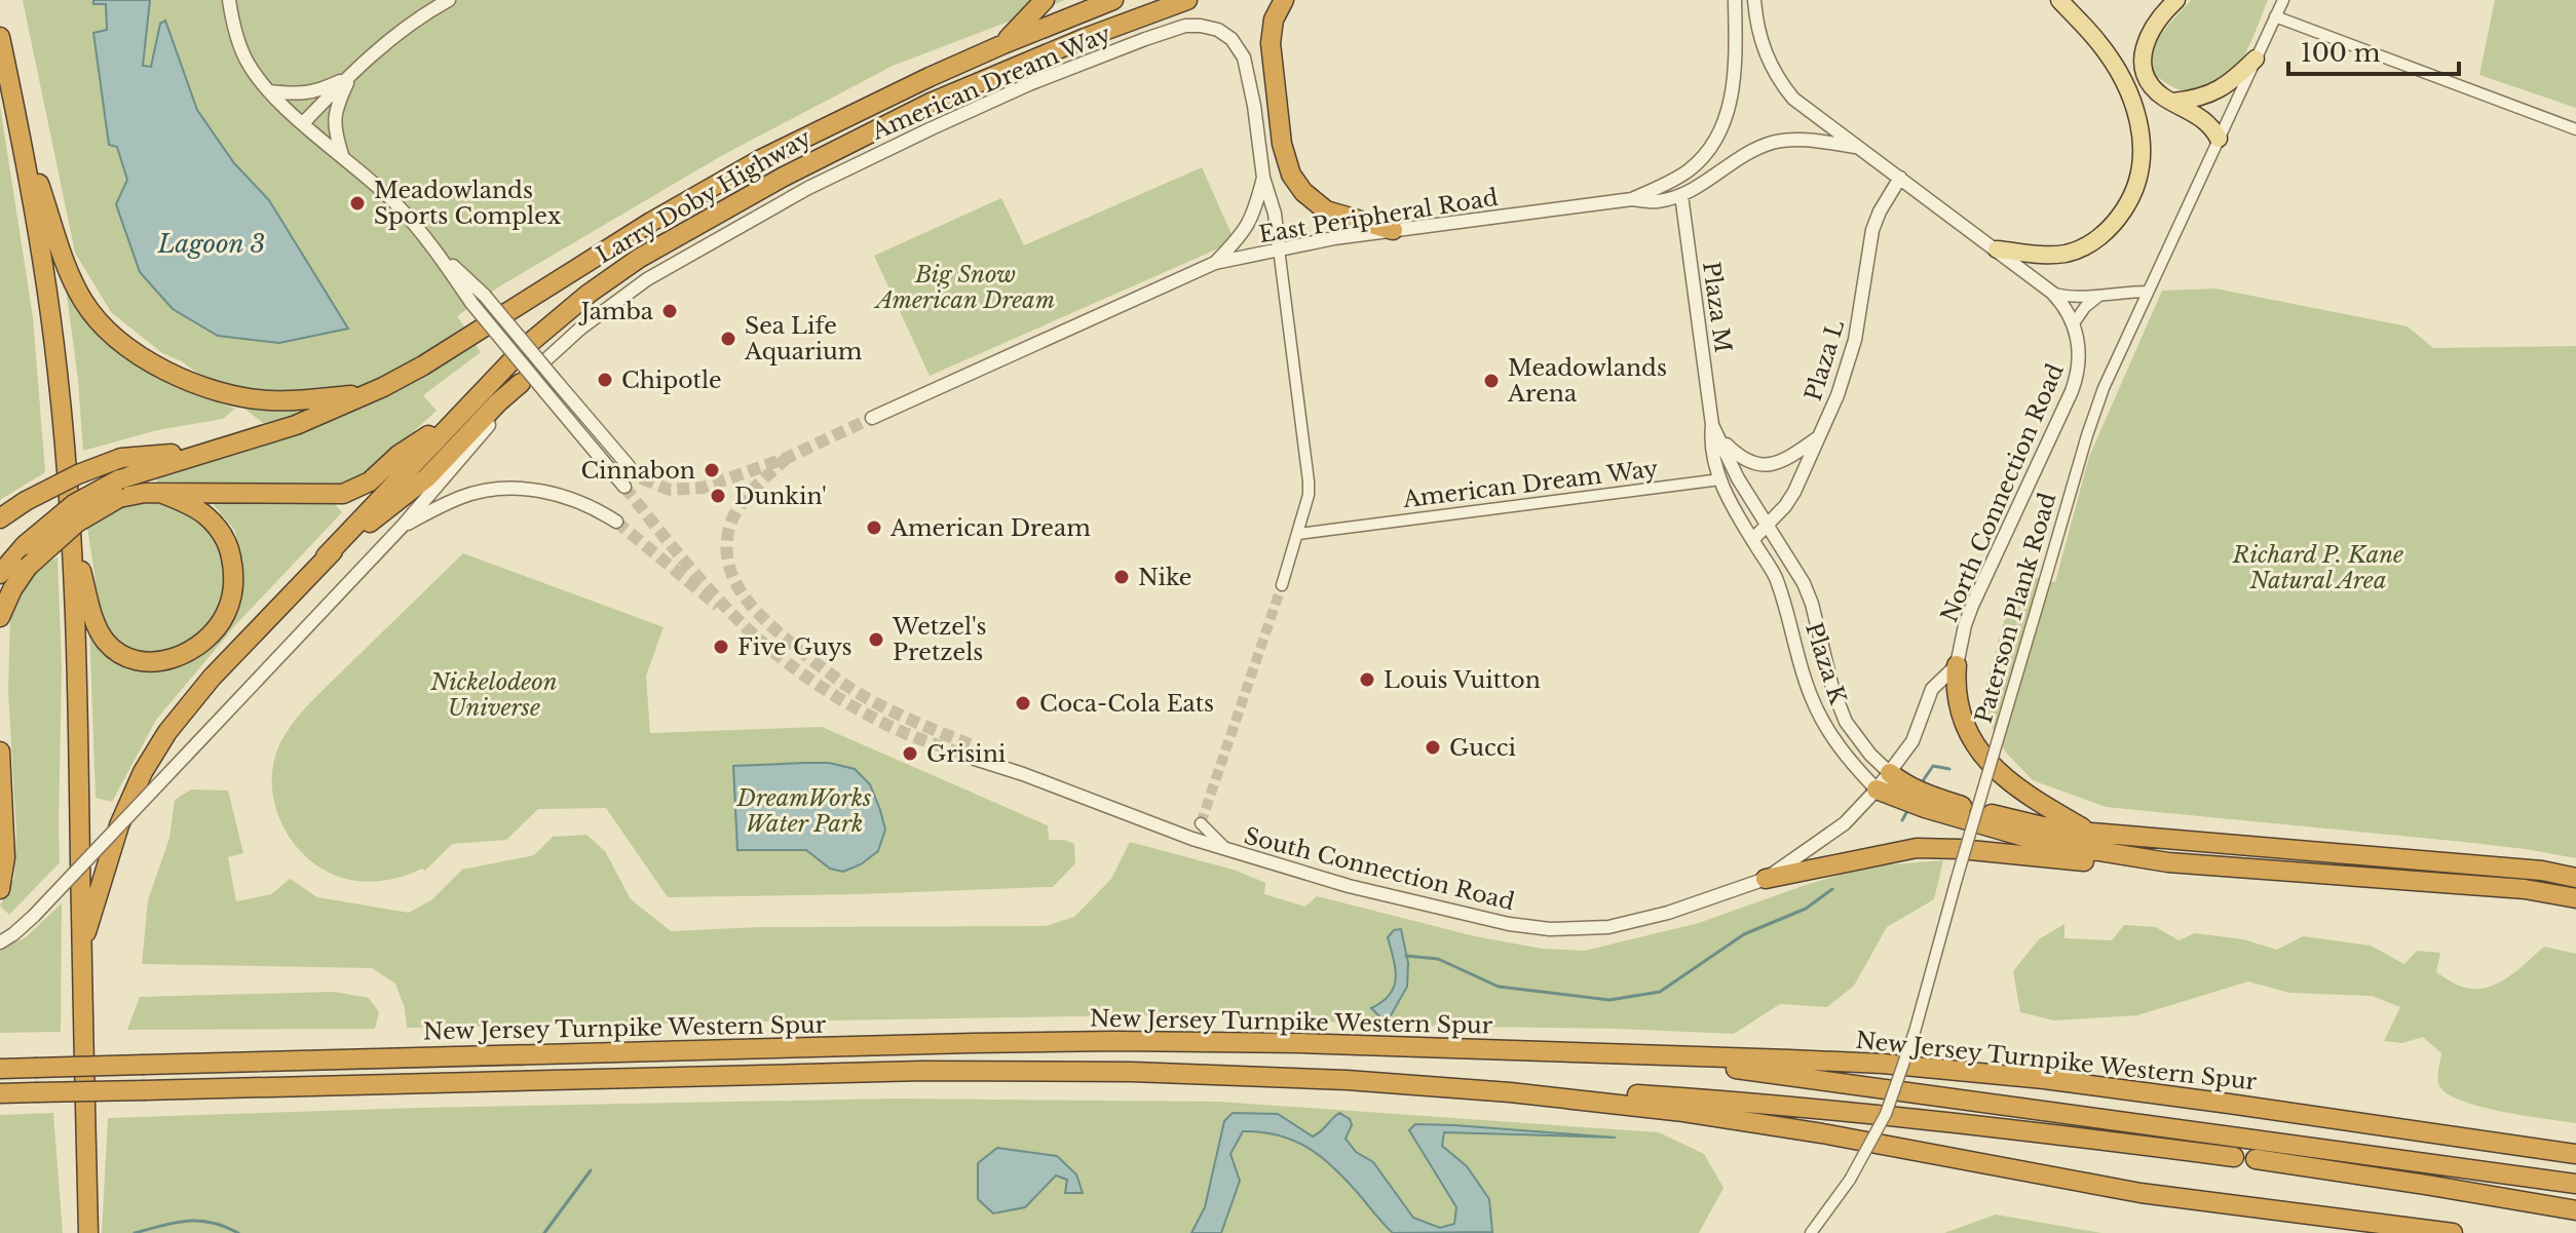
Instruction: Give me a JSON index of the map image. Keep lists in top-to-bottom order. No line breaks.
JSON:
{"streets":{"highway":["Larry Doby Highway","New Jersey Turnpike Western Spur"],"street":["American Dream Way","East Peripheral Road","Plaza M","Plaza L","North Connection Road","Paterson Plank Road","Plaza K","South Connection Road"]},"crossings":[["American Dream Way","East Peripheral Road"],["American Dream Way","Plaza M"],["East Peripheral Road","Plaza M"],["East Peripheral Road","North Connection Road"],["Plaza M","Plaza L"],["Plaza M","Plaza K"],["Plaza L","North Connection Road"],["Plaza L","Plaza K"]],"water":["Lagoon 3"],"parks":["Big Snow American Dream","Richard P. Kane Natural Area","Nickelodeon Universe","DreamWorks Water Park"],"places":["Meadowlands Sports Complex","Jamba","Sea Life Aquarium","Chipotle","Meadowlands Arena","Cinnabon","Dunkin'","American Dream","Nike","Wetzel's Pretzels","Five Guys","Louis Vuitton","Coca-Cola Eats","Gucci","Grisini"],"scale_bar":"100 m"}
